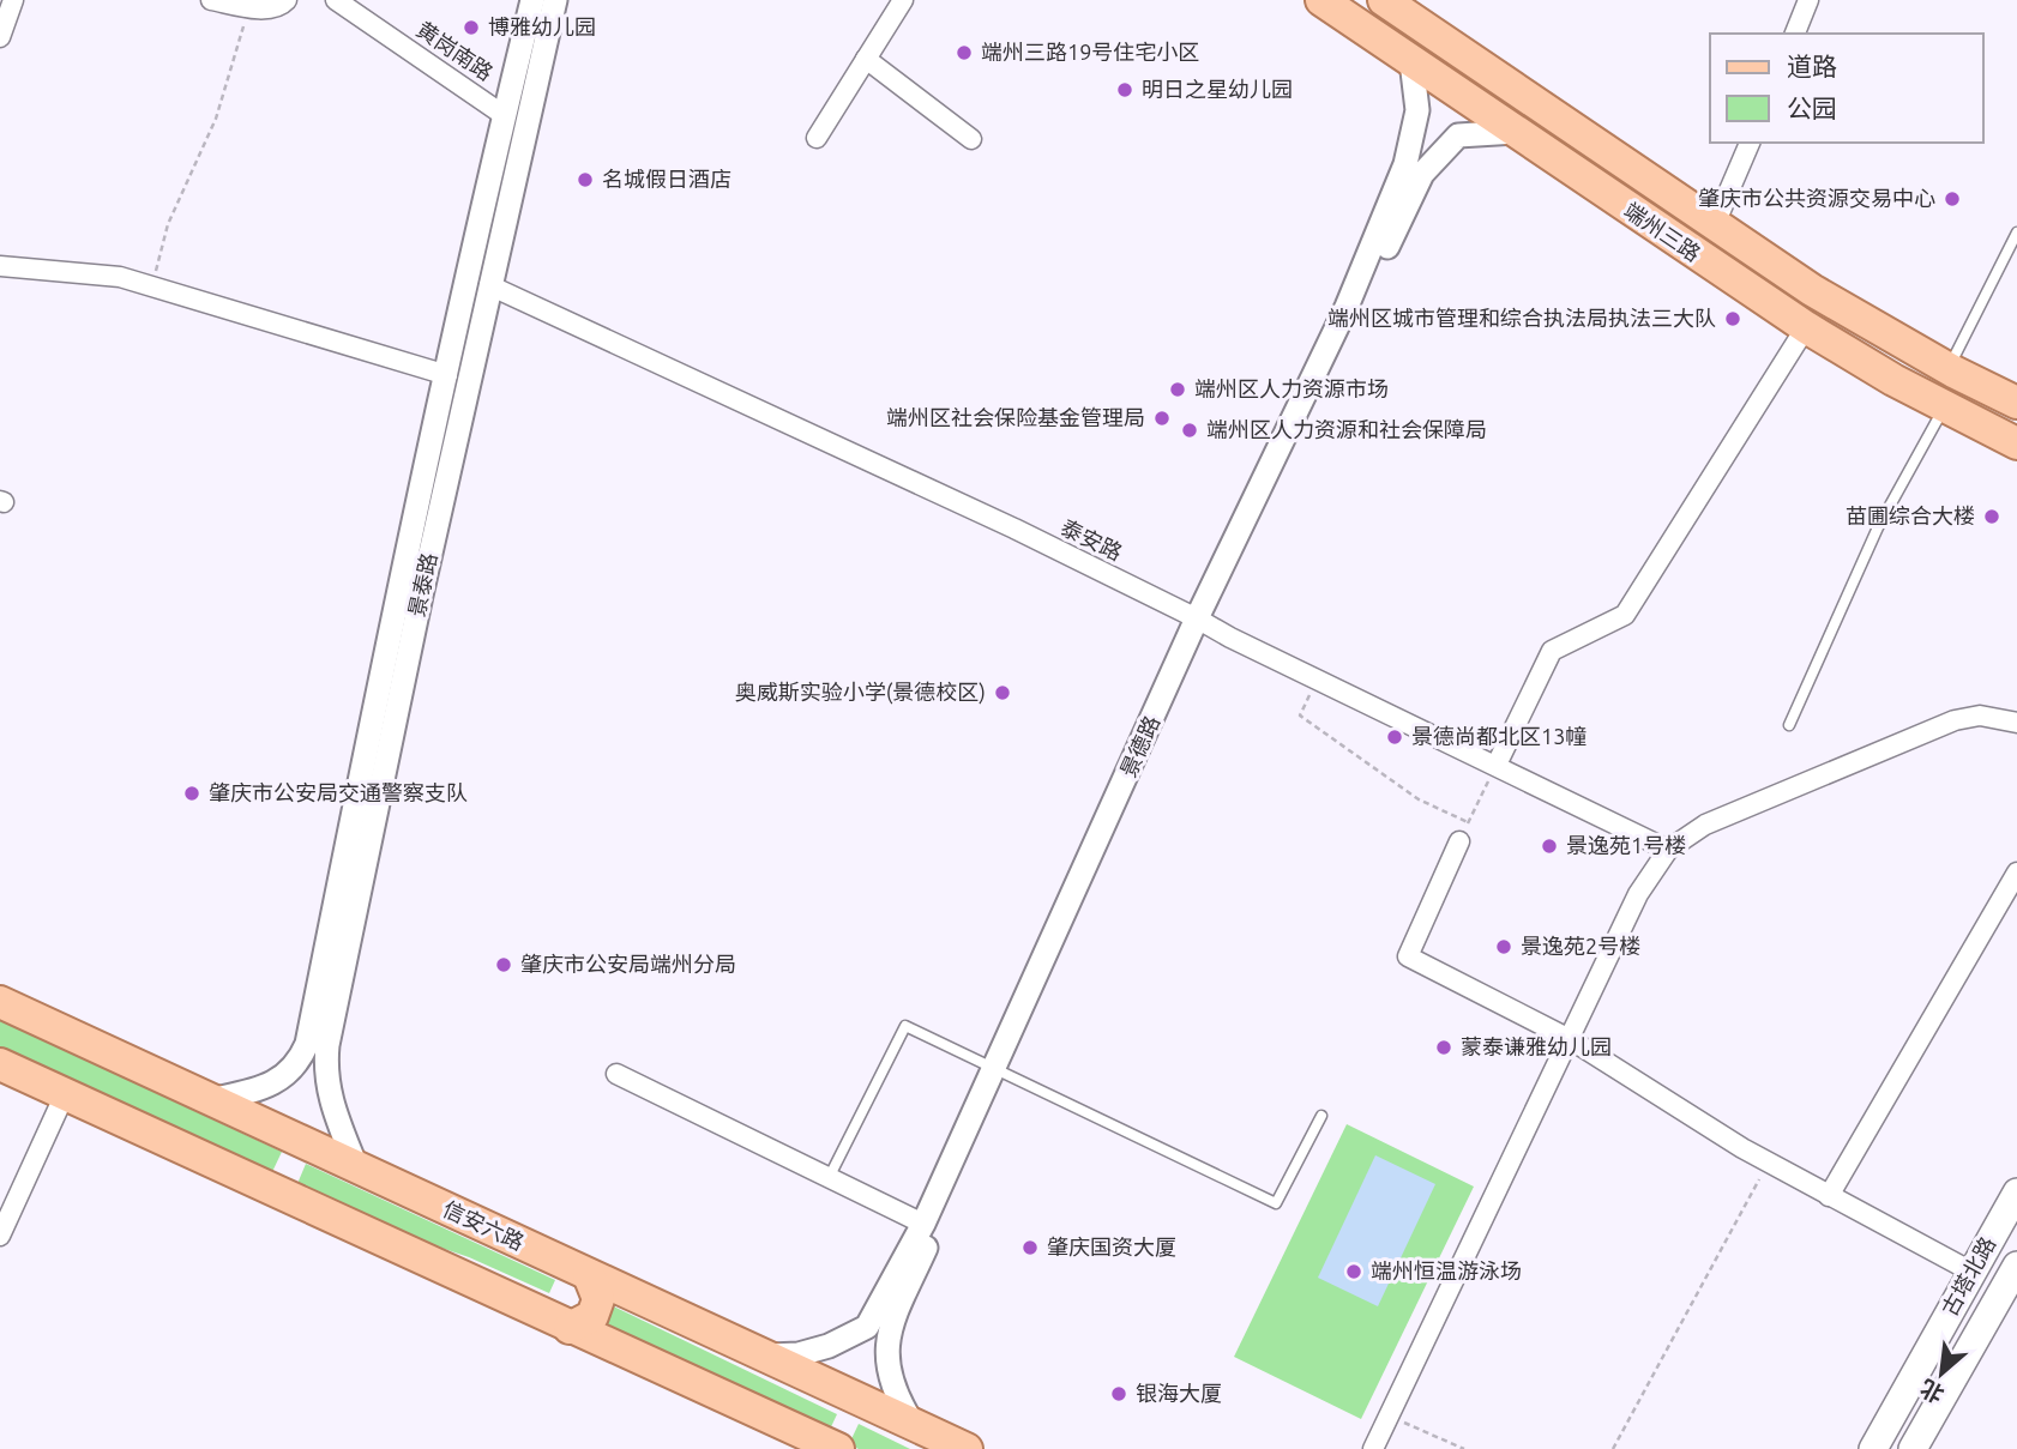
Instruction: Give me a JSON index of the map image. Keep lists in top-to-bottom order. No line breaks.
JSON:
{"streets":{"main road":["端州三路","信安六路","古塔北路"],"street":["黄岗南路","泰安路","景泰路","景德路"]},"crossings":[["端州三路","景德路"],["泰安路","景泰路"],["泰安路","景德路"],["景泰路","信安六路"],["景德路","信安六路"]],"places":["博雅幼儿园","端州三路19号住宅小区","明日之星幼儿园","名城假日酒店","肇庆市公共资源交易中心","端州区城市管理和综合执法局执法三大队","端州区人力资源市场","端州区社会保险基金管理局","端州区人力资源和社会保障局","苗圃综合大楼","奥威斯实验小学(景德校区)","景德尚都北区13幢","肇庆市公安局交通警察支队","景逸苑1号楼","景逸苑2号楼","肇庆市公安局端州分局","蒙泰谦雅幼儿园","肇庆国资大厦","端州恒温游泳场","银海大厦"],"legend":["道路","公园"],"north":"bottom left"}
